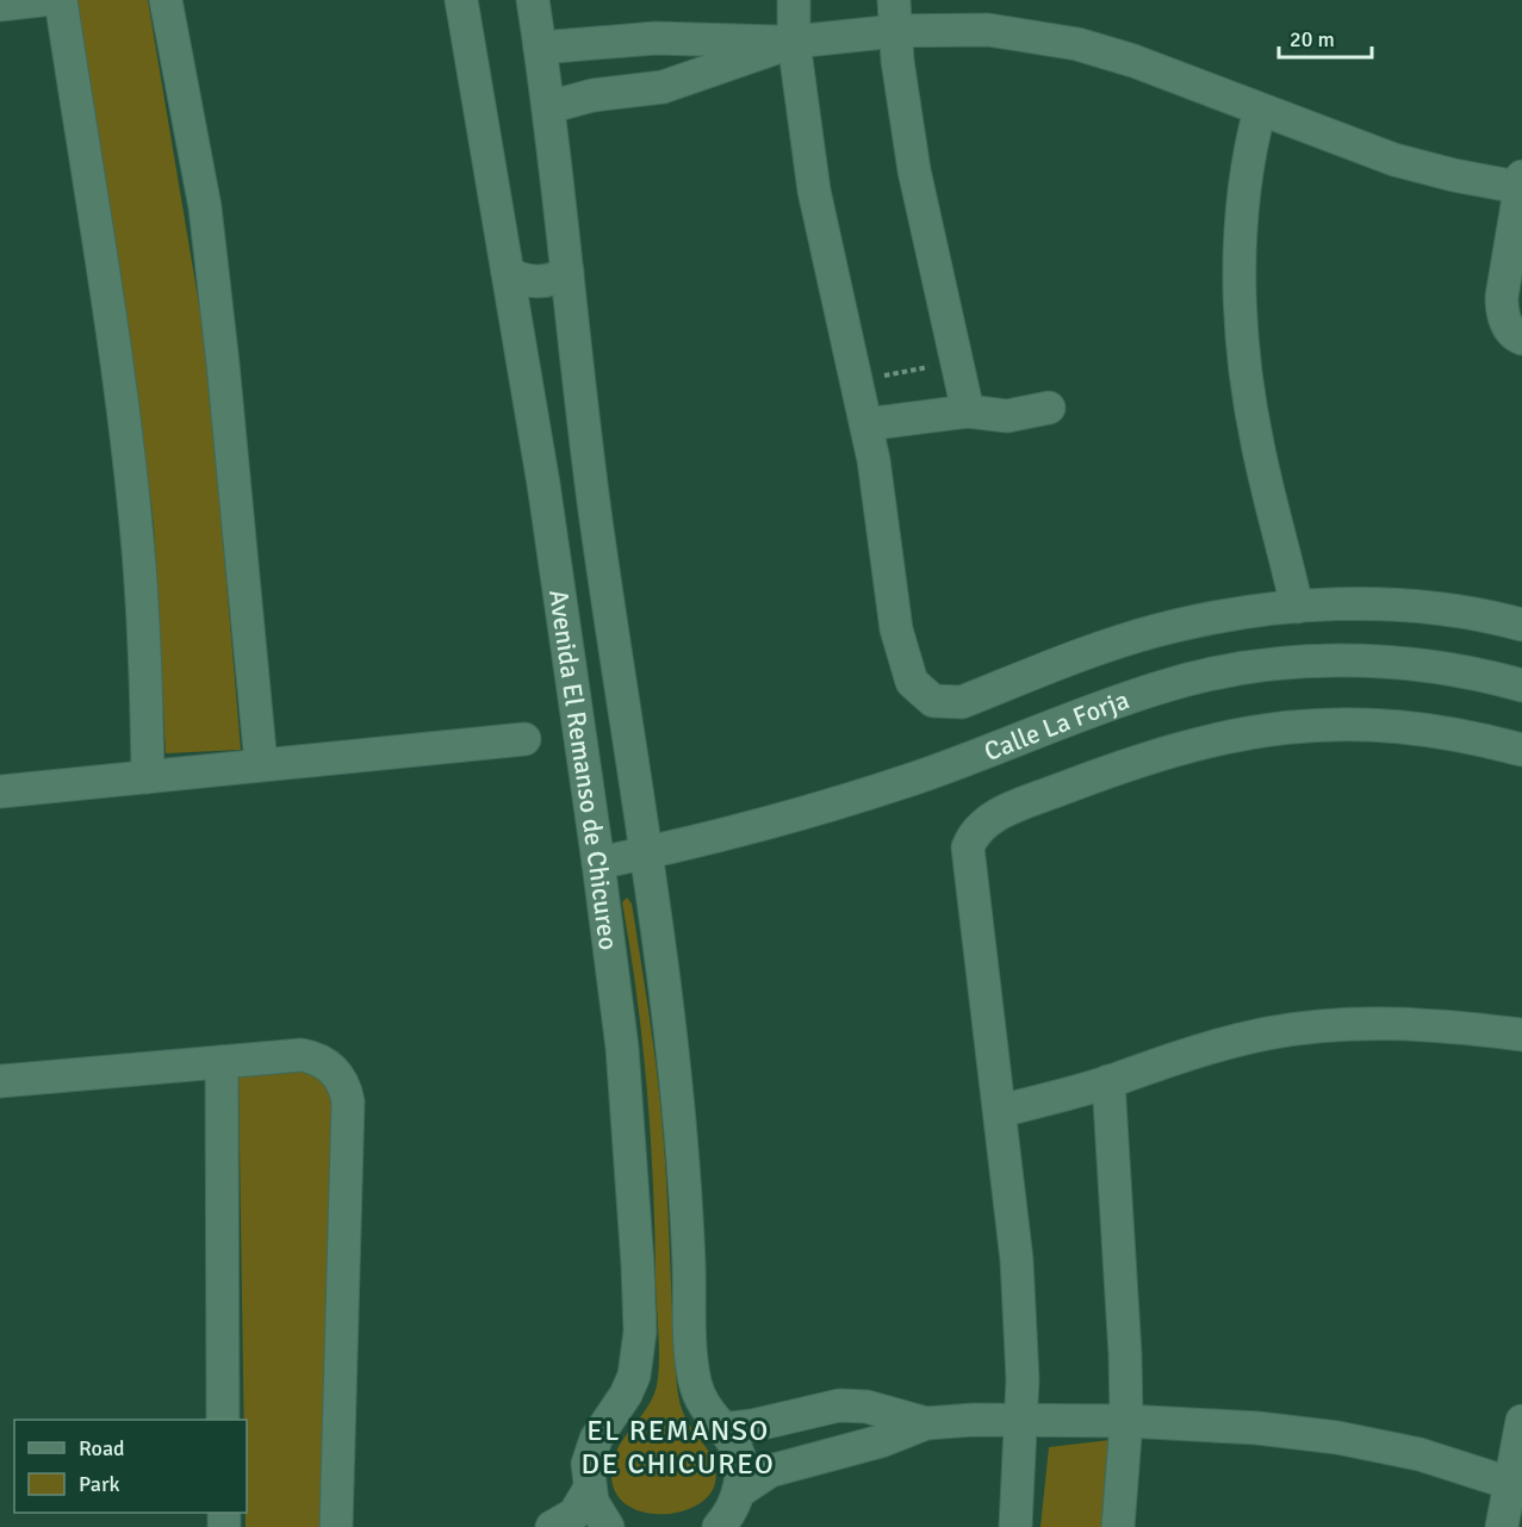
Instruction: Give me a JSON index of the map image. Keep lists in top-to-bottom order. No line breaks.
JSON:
{"streets":{"street":["Calle La Forja","Avenida El Remanso de Chicureo"]},"crossings":[["Calle La Forja","Avenida El Remanso de Chicureo"]],"districts":["EL REMANSO DE CHICUREO"],"legend":["Road","Park"],"scale_bar":"20 m"}
